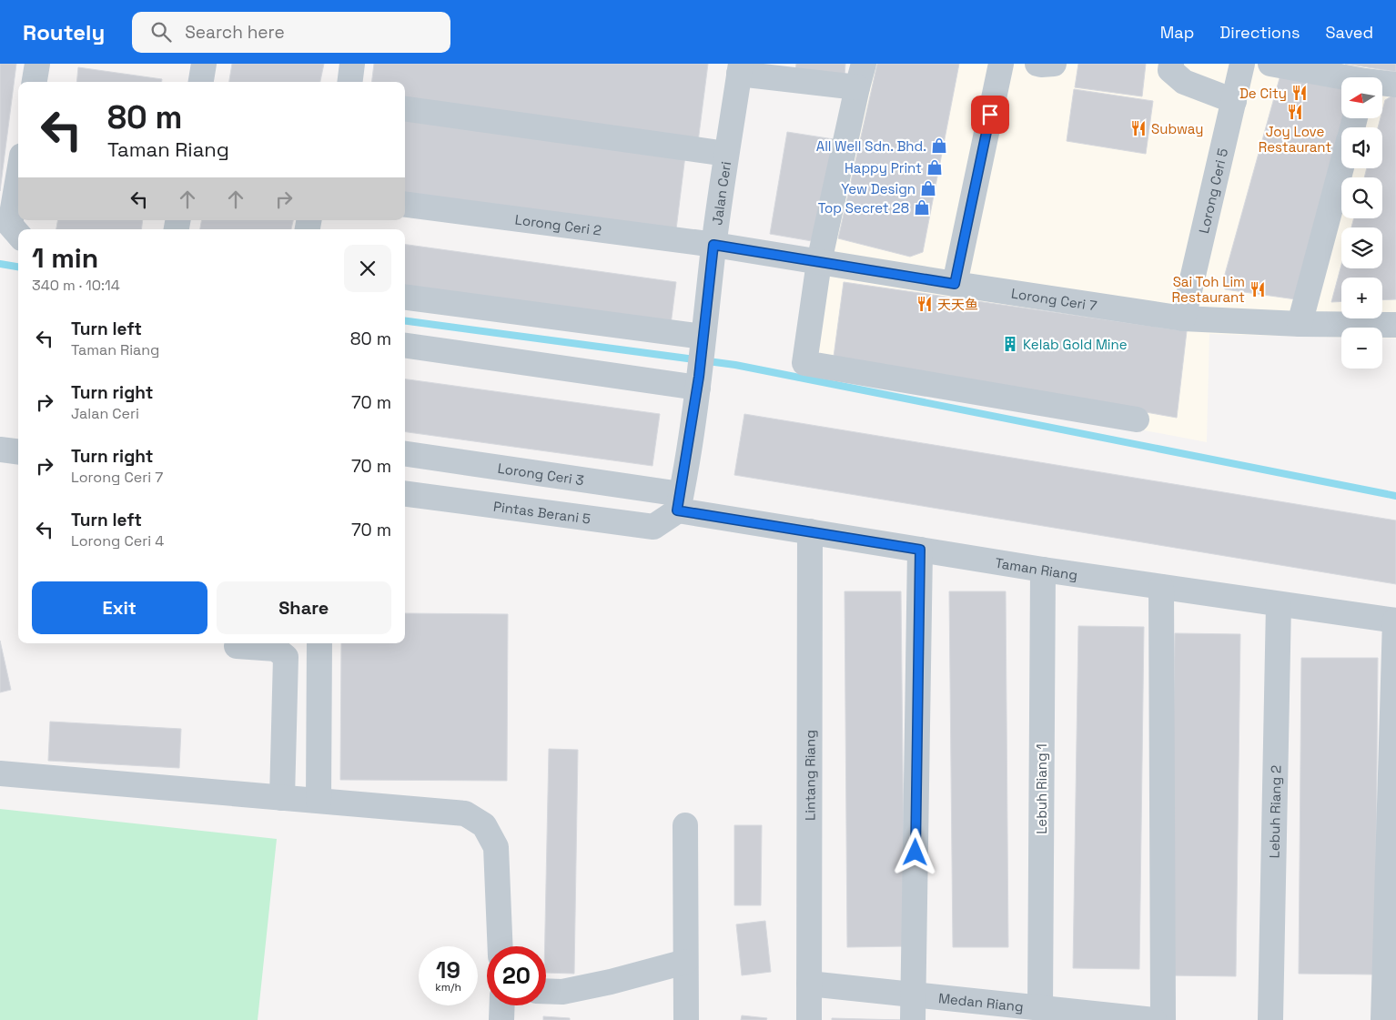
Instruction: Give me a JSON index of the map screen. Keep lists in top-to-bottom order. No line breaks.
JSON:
{"streets":{"street":["Lorong Ceri 5","Jalan Ceri","Lorong Ceri 2","Lorong Ceri 7","Lorong Ceri 3","Pintas Berani 5","Taman Riang","Lintang Riang","Lebuh Riang 1","Lebuh Riang 2","Medan Riang"]},"crossings":[["Lorong Ceri 5","Lorong Ceri 7"],["Jalan Ceri","Lorong Ceri 2"],["Jalan Ceri","Lorong Ceri 7"],["Jalan Ceri","Lorong Ceri 3"],["Jalan Ceri","Pintas Berani 5"],["Jalan Ceri","Taman Riang"],["Lorong Ceri 2","Lorong Ceri 7"],["Lorong Ceri 3","Pintas Berani 5"],["Lorong Ceri 3","Taman Riang"],["Pintas Berani 5","Taman Riang"],["Taman Riang","Lintang Riang"],["Taman Riang","Lebuh Riang 1"],["Taman Riang","Lebuh Riang 2"],["Lintang Riang","Medan Riang"],["Lebuh Riang 1","Medan Riang"]],"places":{"restaurant":["De City","Joy Love Restaurant","Subway","Sai Toh Lim Restaurant","天天鱼"],"shop":["All Well Sdn. Bhd.","Happy Print","Yew Design","Top Secret 28"],"building":["Kelab Gold Mine"]},"north":"left","page":{"header":"Routely","search":"Search here","nav":["Map","Directions","Saved"],"map_buttons":["+","−"],"turn":["80 m","Taman Riang"],"heading":["1 min","340 m · 10:14"],"list":[{"name":"Turn left","note":"Taman Riang","value":"80 m"},{"name":"Turn right","note":"Jalan Ceri","value":"70 m"},{"name":"Turn right","note":"Lorong Ceri 7","value":"70 m"},{"name":"Turn left","note":"Lorong Ceri 4","value":"70 m"}],"buttons":["Exit","Share"],"speed":"19 km/h","limit":"20"}}
